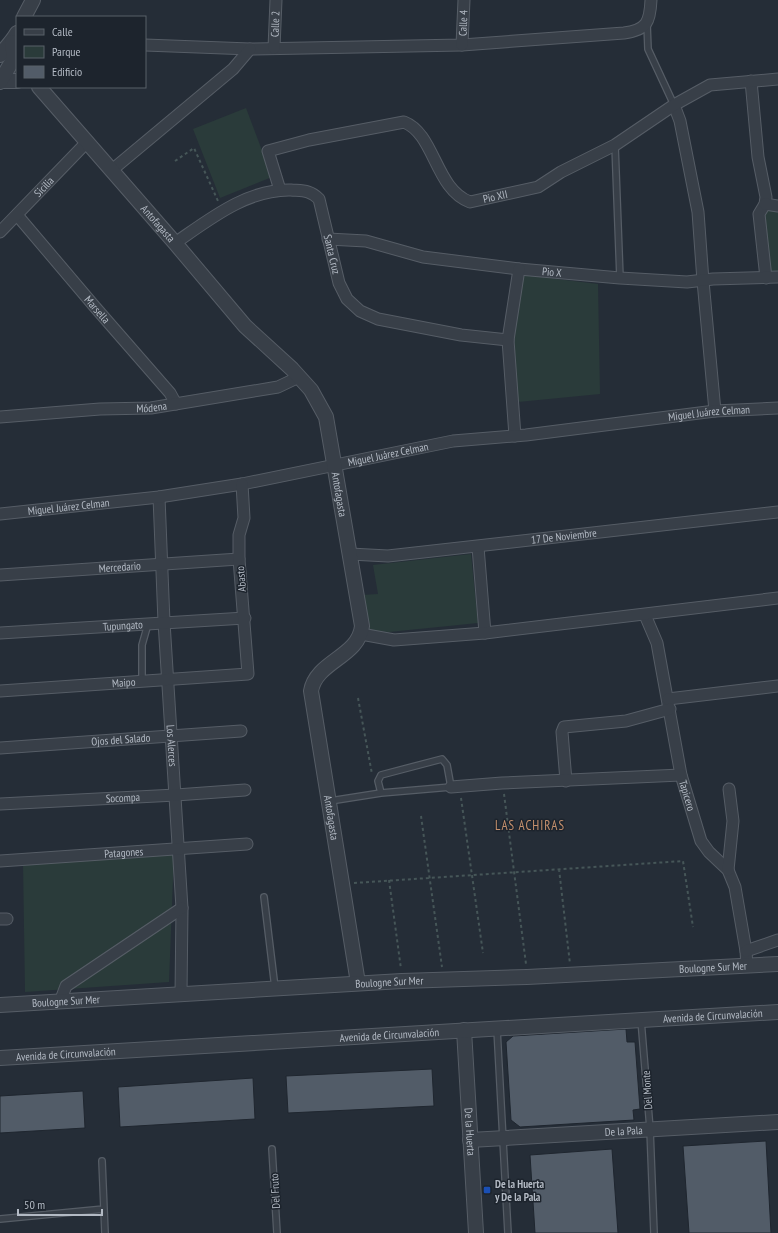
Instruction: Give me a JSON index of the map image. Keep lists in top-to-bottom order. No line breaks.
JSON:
{"streets":{"street":["Calle 4","Calle 2","Sicilia","Pio XII","Antofagasta","Santa Cruz","Pio X","Marsella","Módena","Miguel Juárez Celman","17 De Noviembre","Mercedario","Abasto","Tupungato","Maipo","Ojos del Salado","Los Alerces","Tapicero","Socompa","Patagones","Boulogne Sur Mer","Avenida de Circunvalación","De la Pala","De la Huerta"],"lane":["Del Monte","Del Fruto"]},"crossings":[["Sicilia","Antofagasta"],["Sicilia","Marsella"],["Pio XII","Santa Cruz"],["Antofagasta","Santa Cruz"],["Antofagasta","Módena"],["Antofagasta","Miguel Juárez Celman"],["Antofagasta","17 De Noviembre"],["Antofagasta","Boulogne Sur Mer"],["Santa Cruz","Pio X"],["Marsella","Módena"],["Miguel Juárez Celman","Abasto"],["Miguel Juárez Celman","Los Alerces"],["Mercedario","Abasto"],["Mercedario","Los Alerces"],["Abasto","Tupungato"],["Abasto","Maipo"],["Tupungato","Los Alerces"],["Maipo","Los Alerces"],["Ojos del Salado","Los Alerces"],["Los Alerces","Socompa"],["Los Alerces","Patagones"],["Los Alerces","Boulogne Sur Mer"],["Tapicero","Boulogne Sur Mer"],["Avenida de Circunvalación","Del Monte"],["Avenida de Circunvalación","De la Huerta"],["Del Monte","De la Pala"],["De la Pala","De la Huerta"]],"districts":["LAS ACHIRAS"],"places":{"transit":["De la Huerta y De la Pala"]},"legend":["Calle","Parque","Edificio"],"scale_bar":"50 m"}
